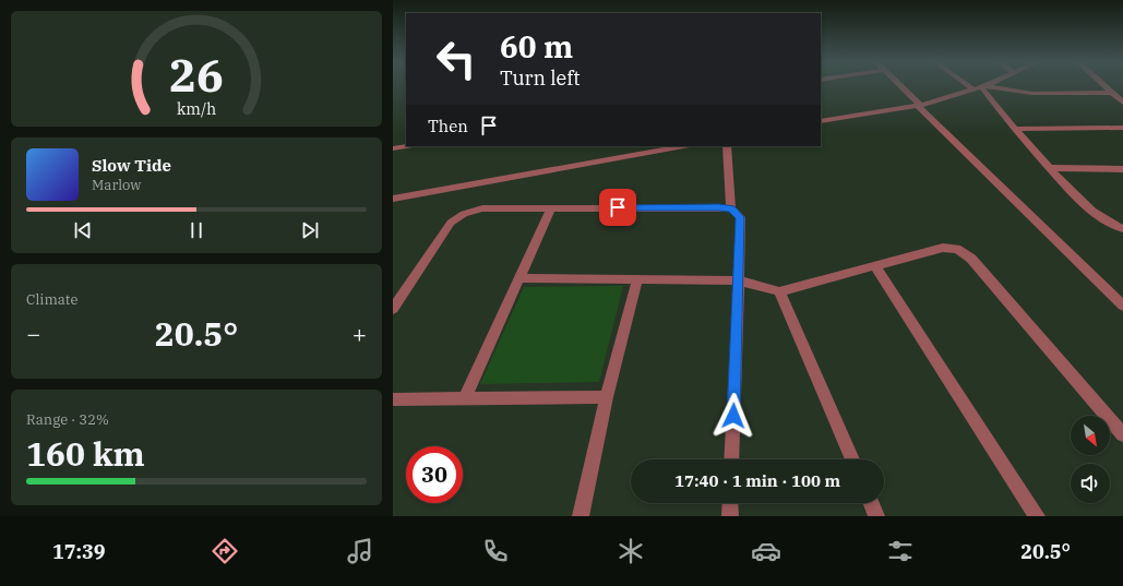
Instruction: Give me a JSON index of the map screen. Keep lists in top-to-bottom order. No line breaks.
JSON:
{"north":"bottom right","page":{"turn":["60 m","Turn left"],"then":"Then","song":["Slow Tide","Marlow"],"tile":["Climate",["Range · 32%","160 km"]],"heat":["−","20.5°","+"],"limit":"30","trip":"17:40 · 1 min · 100 m","tabs":["17:39","20.5°"],"gauge":["26","km/h"]}}
